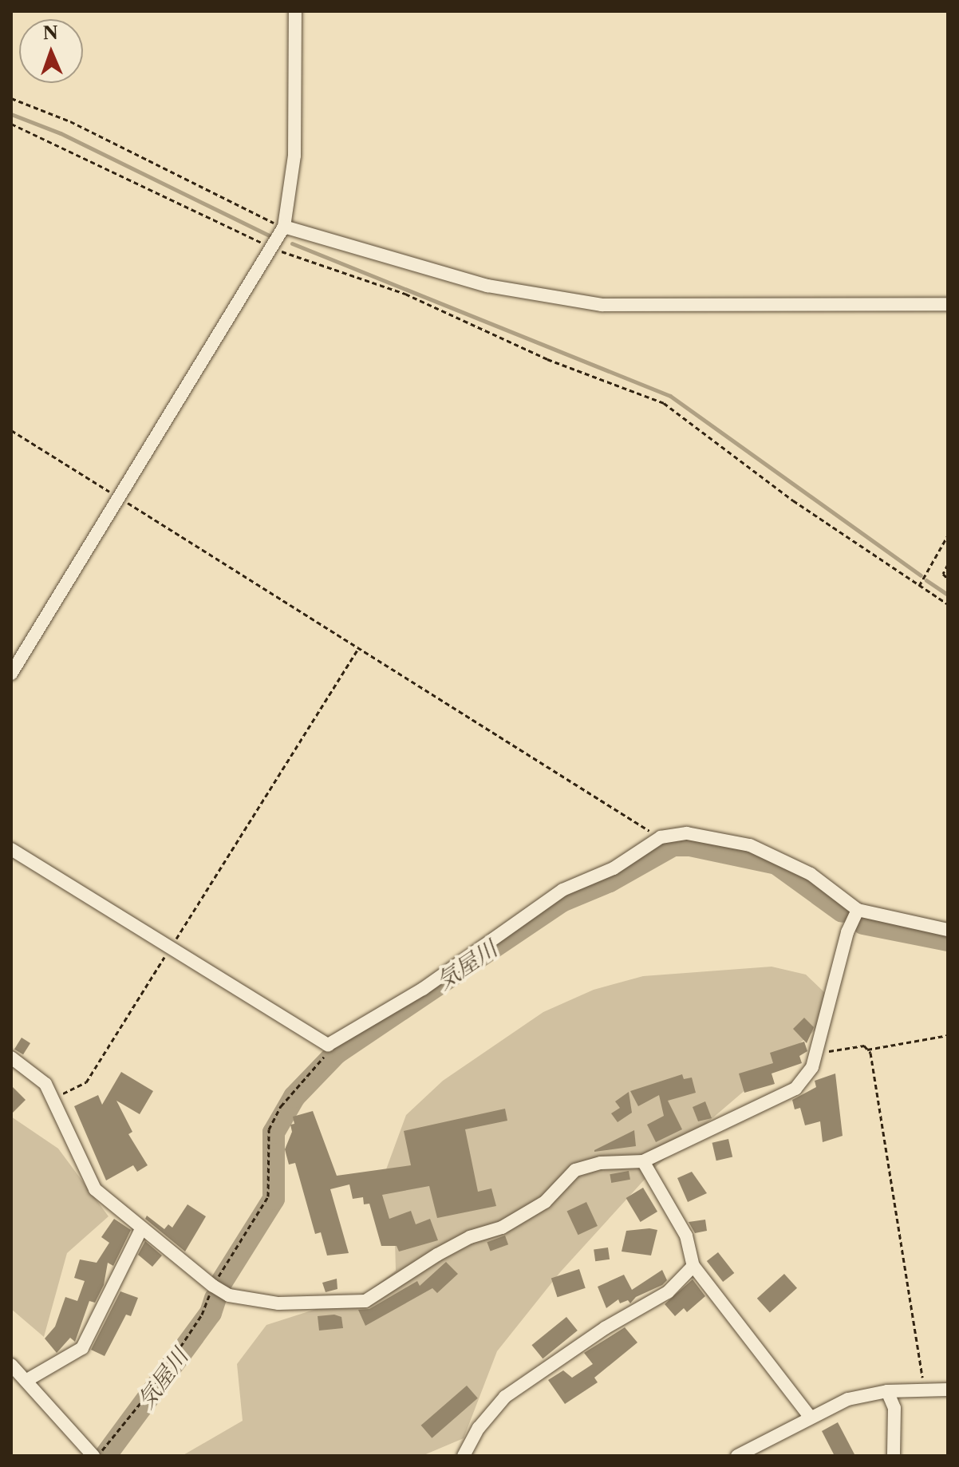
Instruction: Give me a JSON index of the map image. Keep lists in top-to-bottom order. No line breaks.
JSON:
{"water":["気屋川"],"north":"top"}
